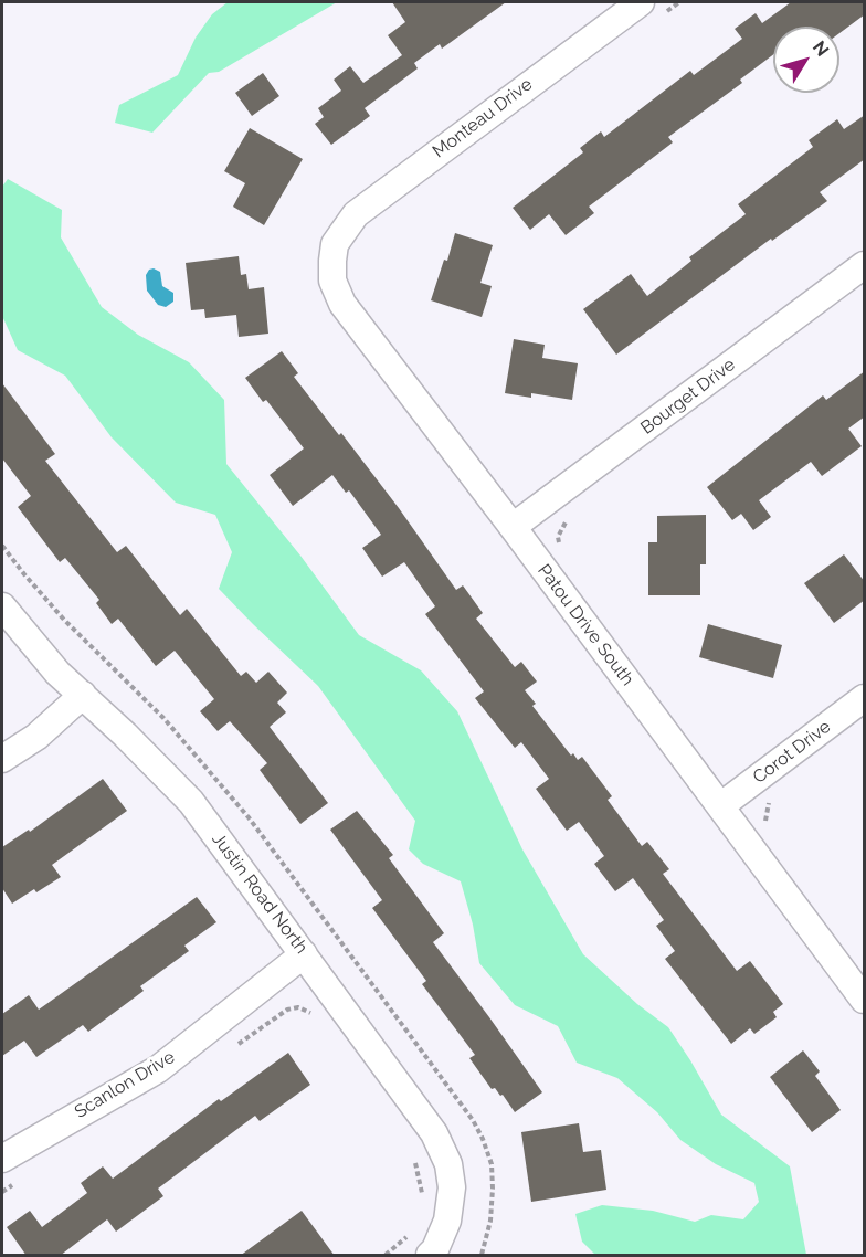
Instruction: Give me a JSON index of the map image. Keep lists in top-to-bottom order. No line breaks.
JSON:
{"streets":{"street":["Monteau Drive","Bourget Drive","Patou Drive South","Corot Drive","Justin Road North","Scanlon Drive"]},"crossings":[["Monteau Drive","Patou Drive South"],["Bourget Drive","Patou Drive South"],["Patou Drive South","Corot Drive"],["Justin Road North","Scanlon Drive"]],"north":"top right"}
